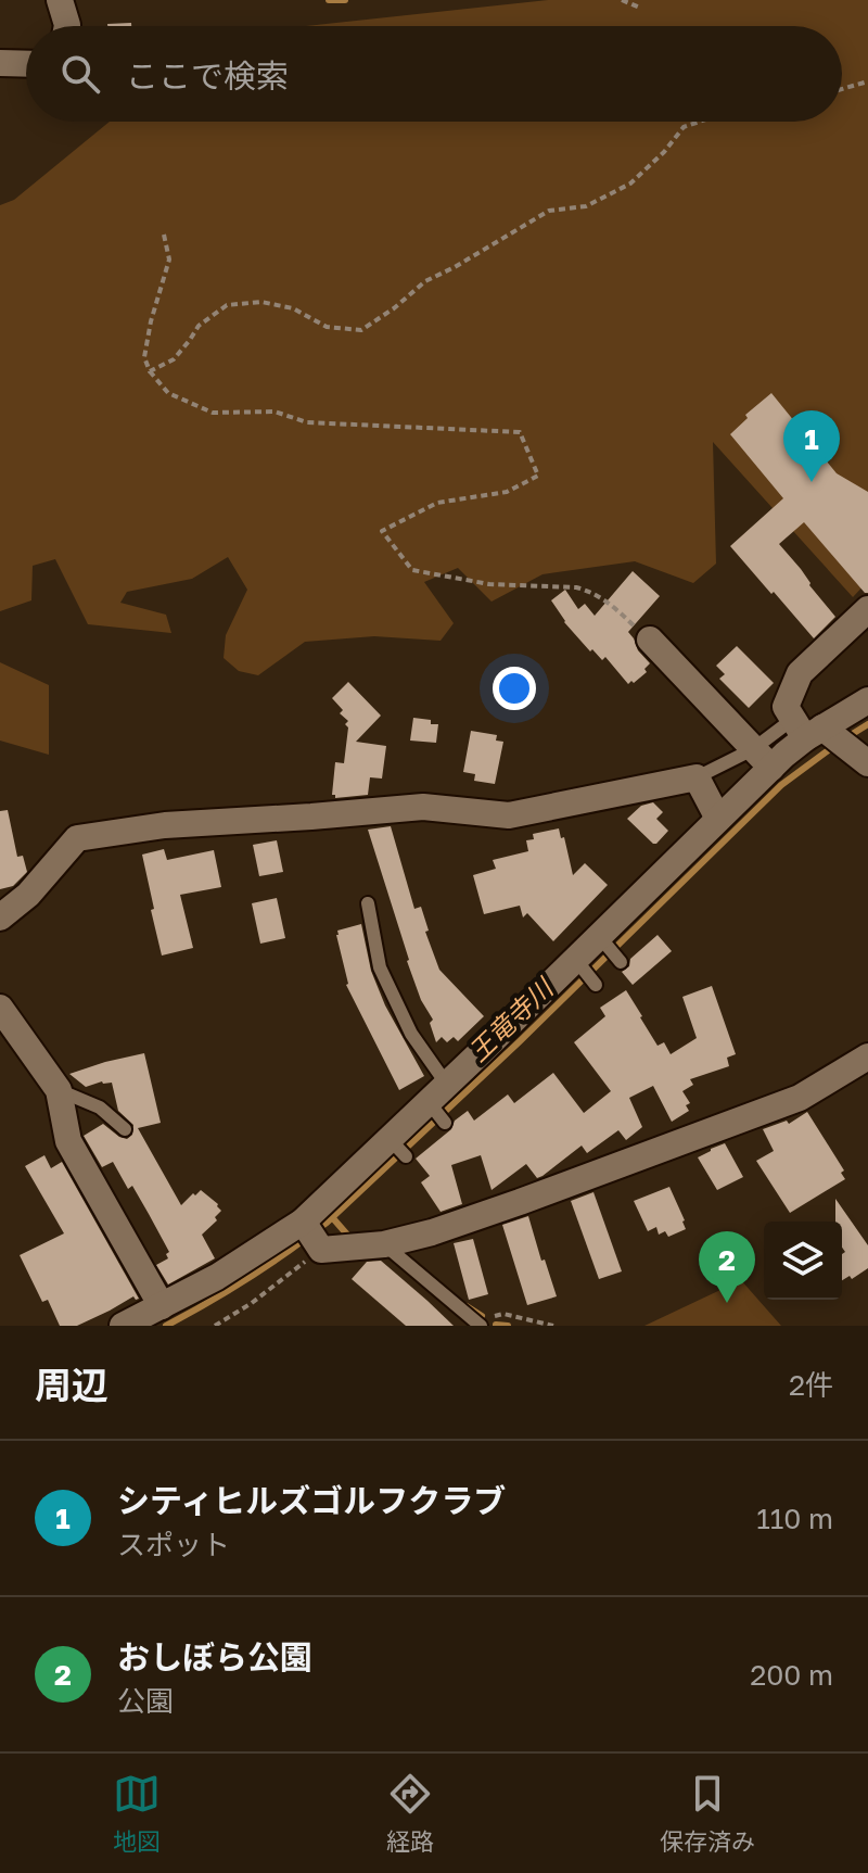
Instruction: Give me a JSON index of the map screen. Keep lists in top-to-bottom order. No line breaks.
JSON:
{"water":["王竜寺川"],"page":{"search":"ここで検索","pins":["1","2"],"heading":["周辺","2件"],"list":[{"mark":"1","name":"シティヒルズゴルフクラブ","note":"スポット","value":"110 m"},{"mark":"2","name":"おしぼら公園","note":"公園","value":"200 m"}],"nav":["地図","経路","保存済み"]}}
